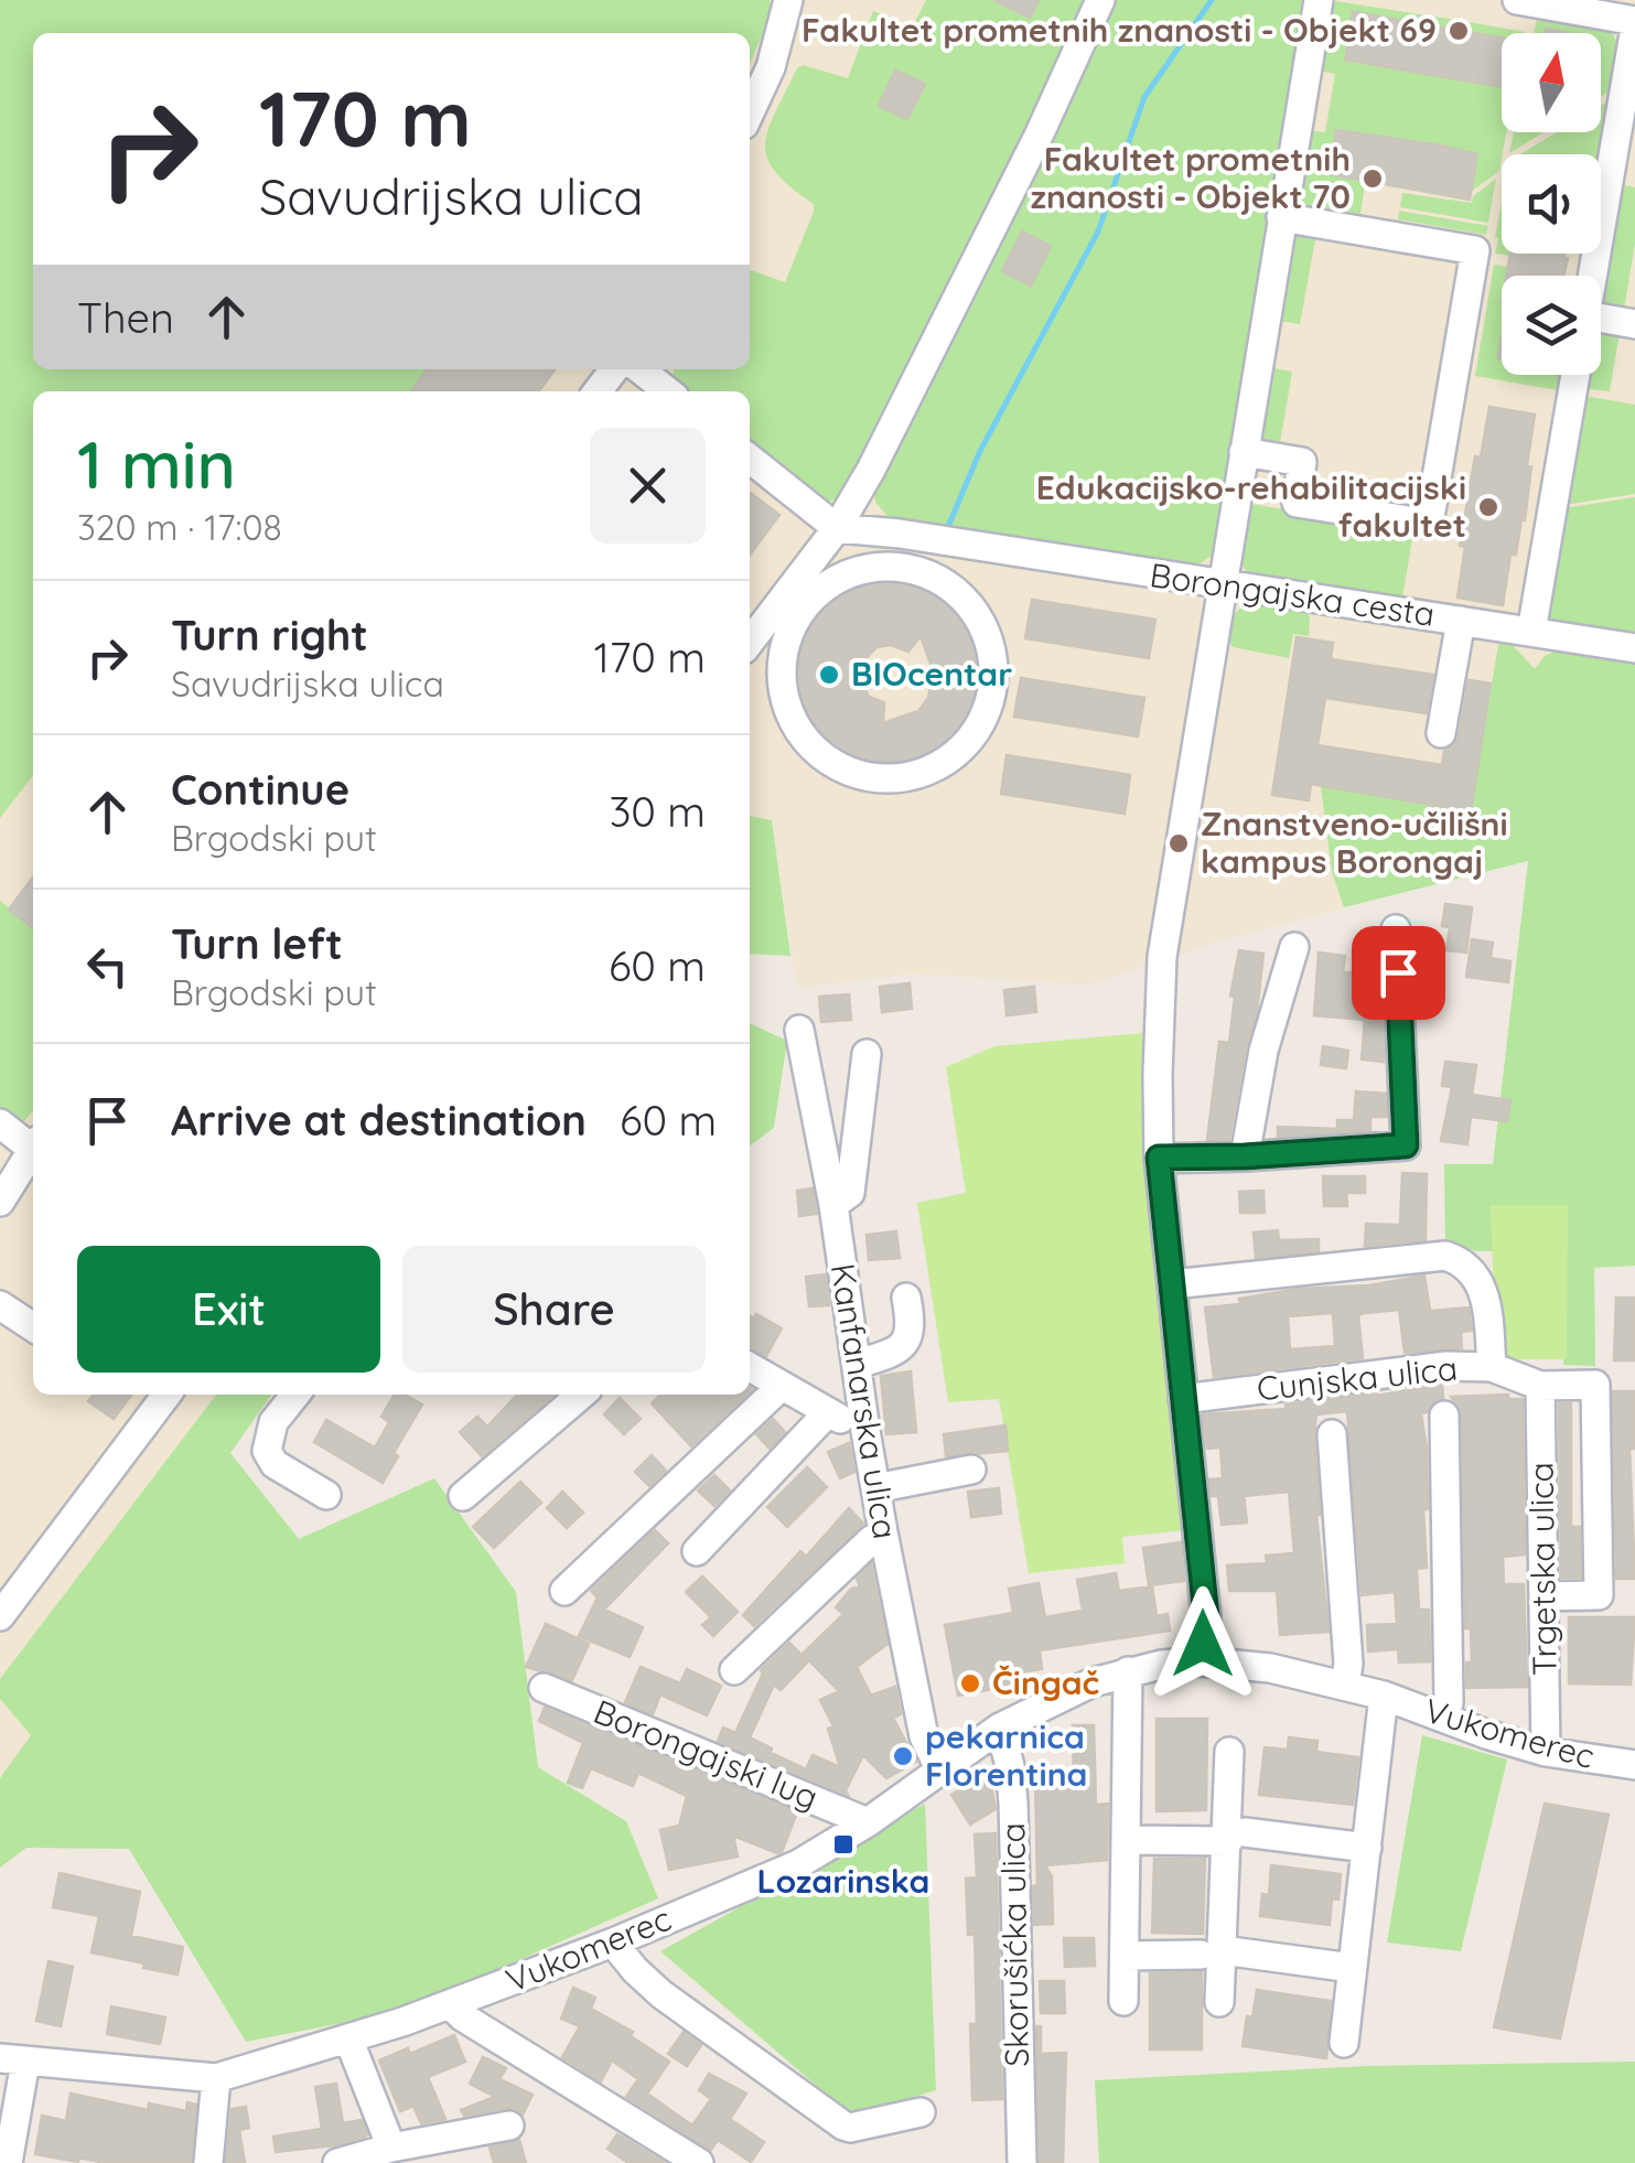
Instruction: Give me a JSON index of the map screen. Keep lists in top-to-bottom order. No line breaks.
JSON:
{"streets":{"street":["Borongajska cesta","Cunjska ulica","Kanfanarska ulica","Trgetska ulica","Vukomerec","Borongajski lug","Skorušićka ulica"]},"crossings":[["Cunjska ulica","Trgetska ulica"],["Kanfanarska ulica","Vukomerec"],["Trgetska ulica","Vukomerec"],["Vukomerec","Borongajski lug"],["Vukomerec","Skorušićka ulica"]],"places":{"other":["Fakultet prometnih znanosti - Objekt 69","Fakultet prometnih znanosti - Objekt 70","Edukacijsko-rehabilitacijski fakultet","BIOcentar","Znanstveno-učilišni kampus Borongaj","Čingač","pekarnica Florentina"],"transit":["Lozarinska"]},"north":"top","page":{"turn":["170 m","Savudrijska ulica"],"then":"Then","heading":["1 min","320 m · 17:08"],"list":[{"name":"Turn right","note":"Savudrijska ulica","value":"170 m"},{"name":"Continue","note":"Brgodski put","value":"30 m"},{"name":"Turn left","note":"Brgodski put","value":"60 m"},{"name":"Arrive at destination","value":"60 m"}],"buttons":["Exit","Share"]}}
